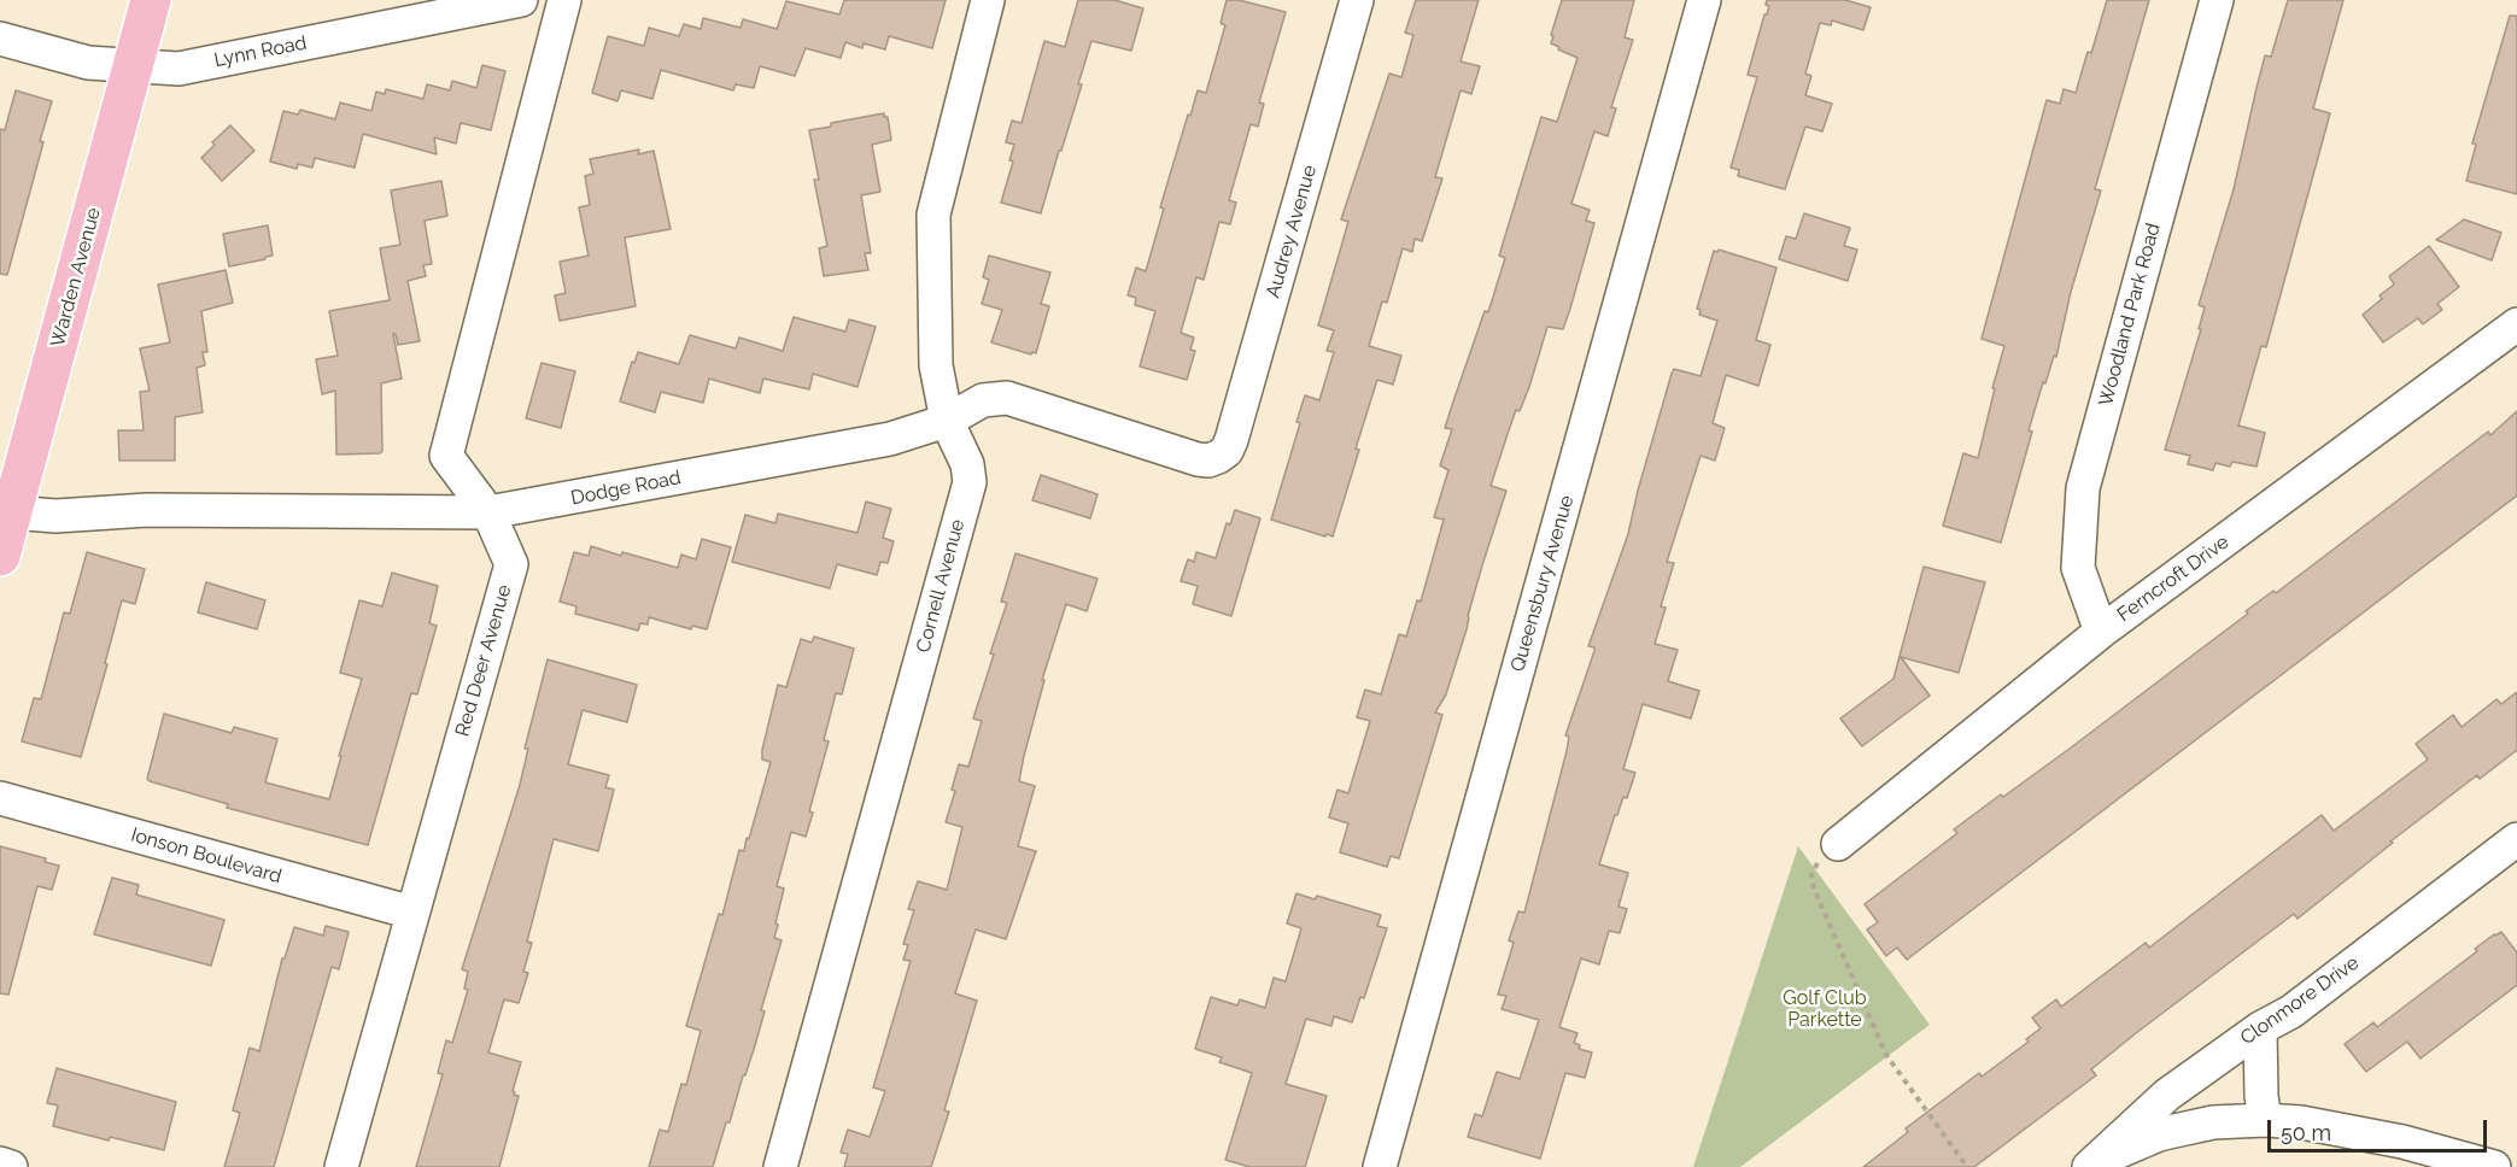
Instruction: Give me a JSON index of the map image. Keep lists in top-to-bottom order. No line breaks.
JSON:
{"streets":{"main road":["Warden Avenue"],"street":["Lynn Road","Audrey Avenue","Woodland Park Road","Dodge Road","Ferncroft Drive","Queensbury Avenue","Cornell Avenue","Red Deer Avenue","Ionson Boulevard","Clonmore Drive"]},"crossings":[["Lynn Road","Warden Avenue"],["Audrey Avenue","Dodge Road"],["Warden Avenue","Dodge Road"],["Woodland Park Road","Ferncroft Drive"],["Dodge Road","Cornell Avenue"],["Dodge Road","Red Deer Avenue"],["Red Deer Avenue","Ionson Boulevard"]],"parks":["Golf Club Parkette"],"scale_bar":"50 m"}
